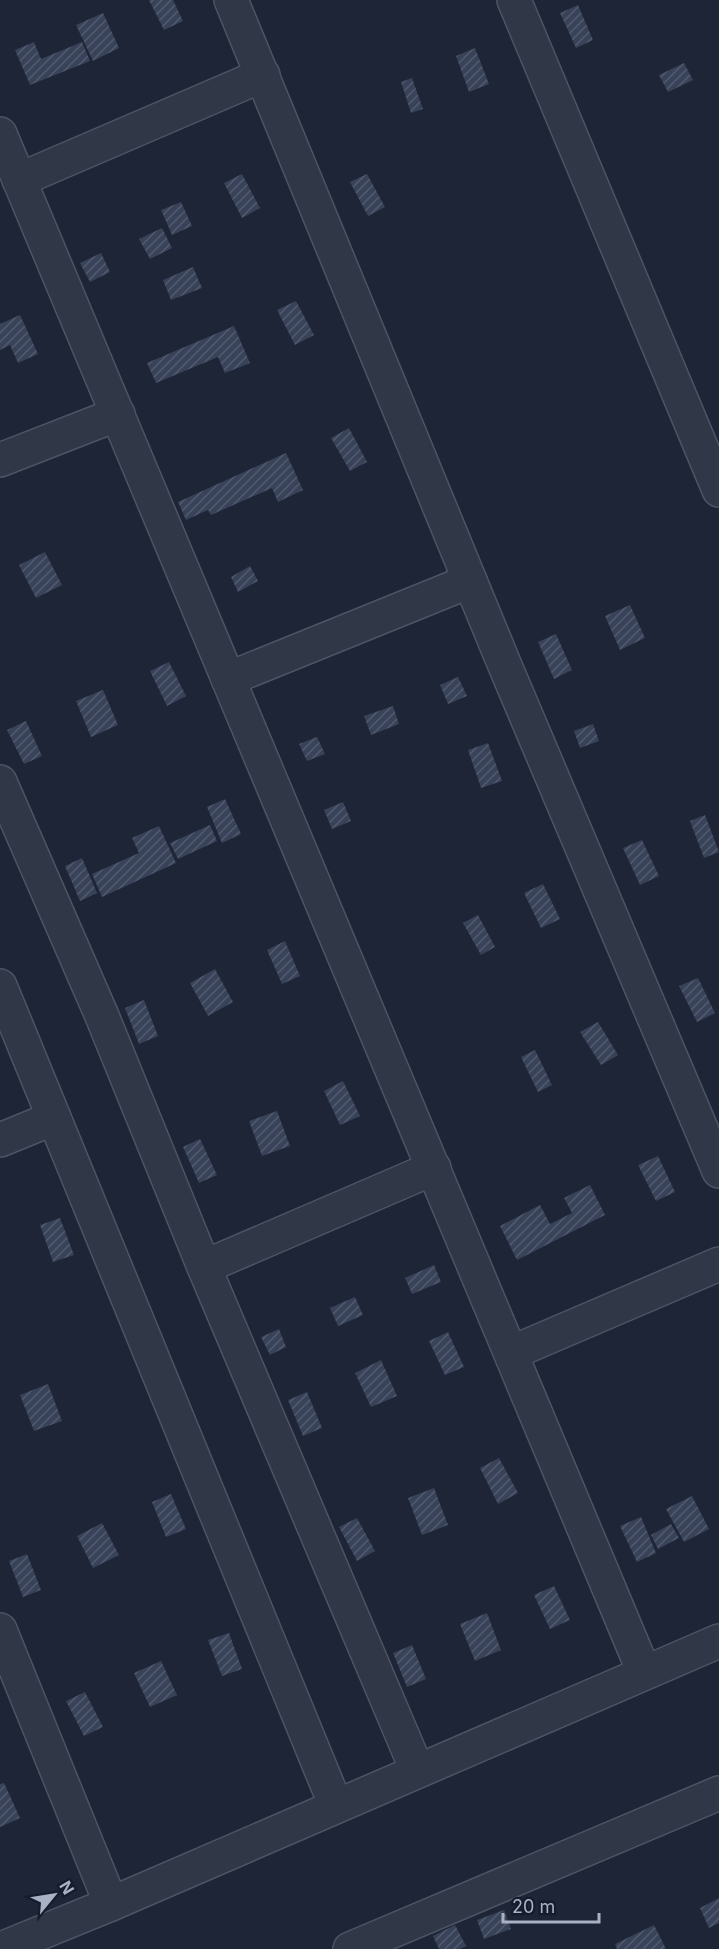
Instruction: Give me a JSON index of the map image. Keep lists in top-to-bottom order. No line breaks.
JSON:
{"scale_bar":"20 m","north":"top right"}
